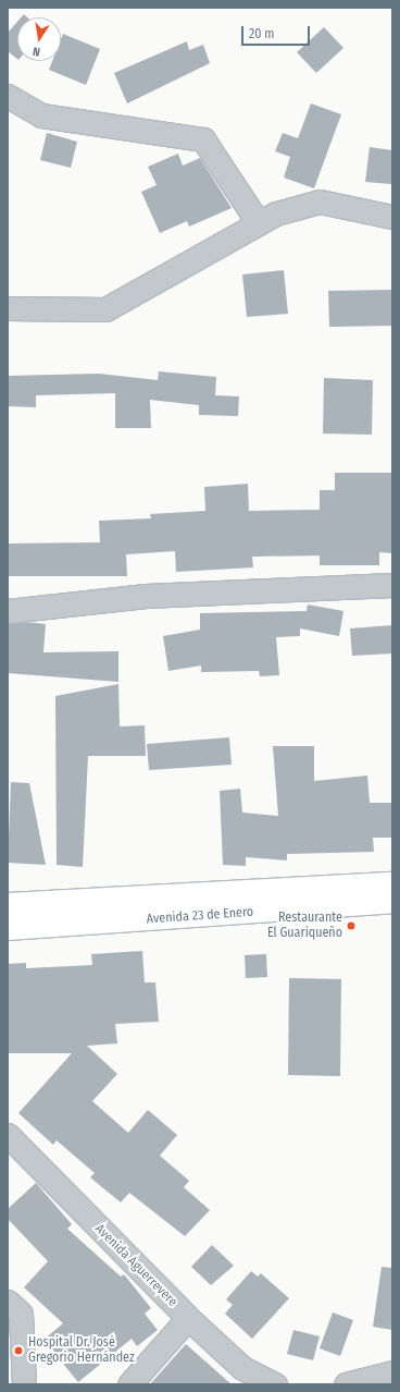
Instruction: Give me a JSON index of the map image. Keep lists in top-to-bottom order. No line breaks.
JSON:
{"streets":{"main road":["Avenida 23 de Enero"],"street":["Avenida Aguerrevere"]},"places":["Restaurante El Guariqueño","Hospital Dr. José Gregorio Hernández"],"scale_bar":"20 m","north":"bottom"}
